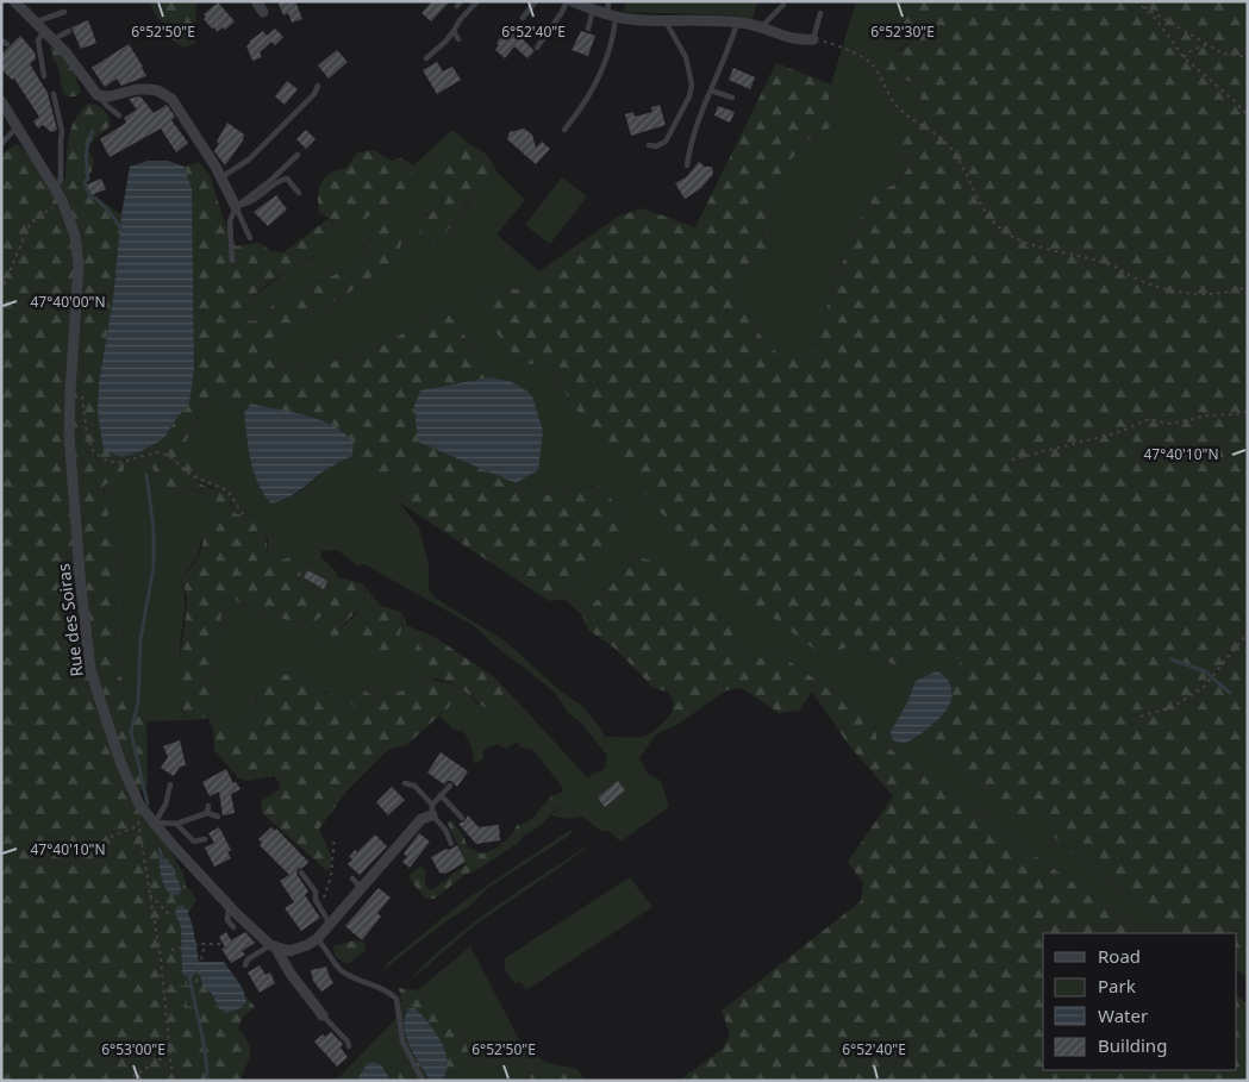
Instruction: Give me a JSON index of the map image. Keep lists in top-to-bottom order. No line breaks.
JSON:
{"streets":{"street":["Rue des Soiras"]},"legend":["Road","Park","Water","Building"],"coordinates":["6°52'50\"E","6°52'40\"E","6°52'30\"E","47°40'00\"N","47°40'10\"N","6°53'00\"E"]}
